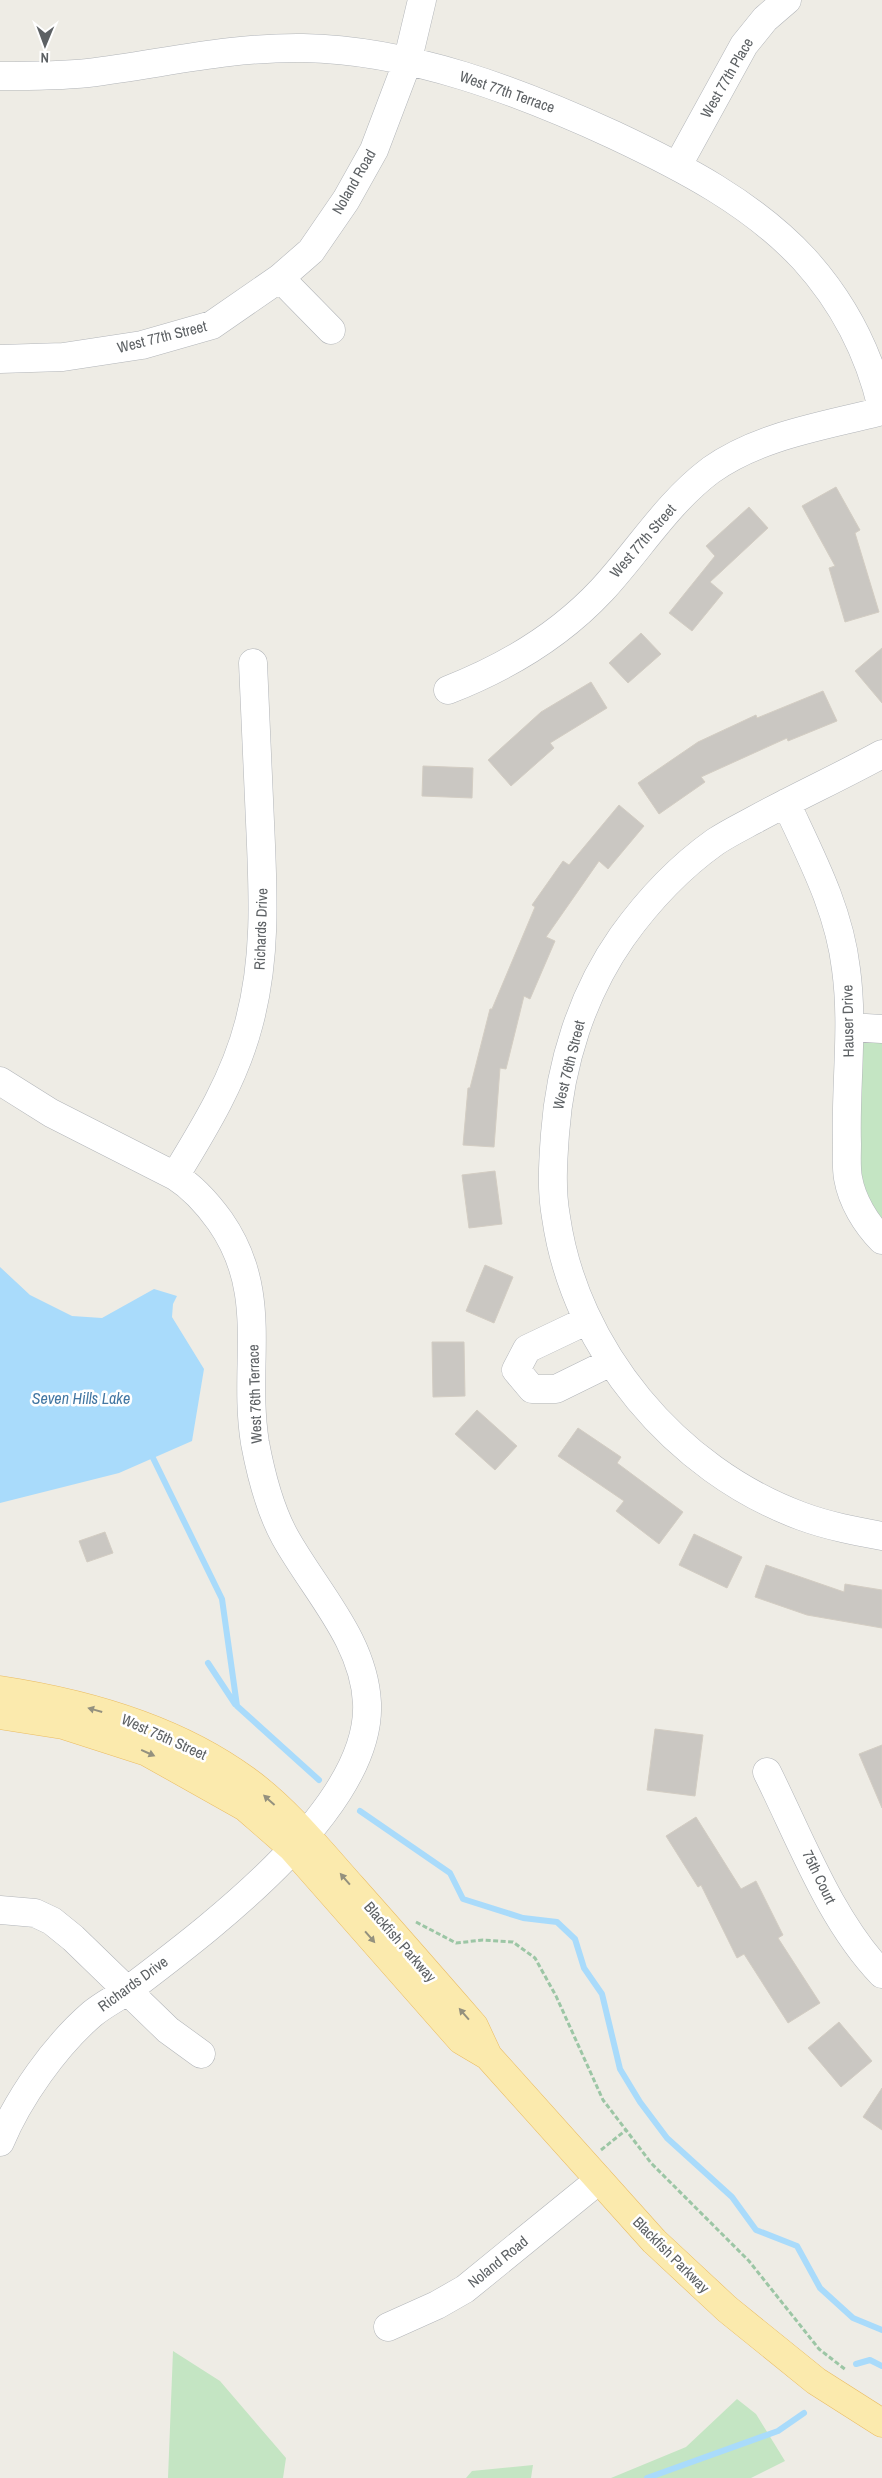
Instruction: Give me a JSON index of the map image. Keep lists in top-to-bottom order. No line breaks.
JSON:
{"streets":{"main road":["West 75th Street","Blackfish Parkway"],"street":["West 77th Place","West 77th Terrace","Noland Road","West 77th Street","Richards Drive","Hauser Drive","West 76th Street","West 76th Terrace","75th Court"]},"crossings":[["West 77th Place","West 77th Terrace"],["West 77th Terrace","Noland Road"],["West 77th Terrace","West 77th Street"],["Noland Road","West 77th Street"],["Noland Road","Blackfish Parkway"],["Richards Drive","West 76th Terrace"],["Richards Drive","West 75th Street"],["Richards Drive","Blackfish Parkway"],["Hauser Drive","West 76th Street"],["West 76th Terrace","West 75th Street"],["West 76th Terrace","Blackfish Parkway"],["West 75th Street","Blackfish Parkway"]],"water":["Seven Hills Lake"],"north":"bottom"}
